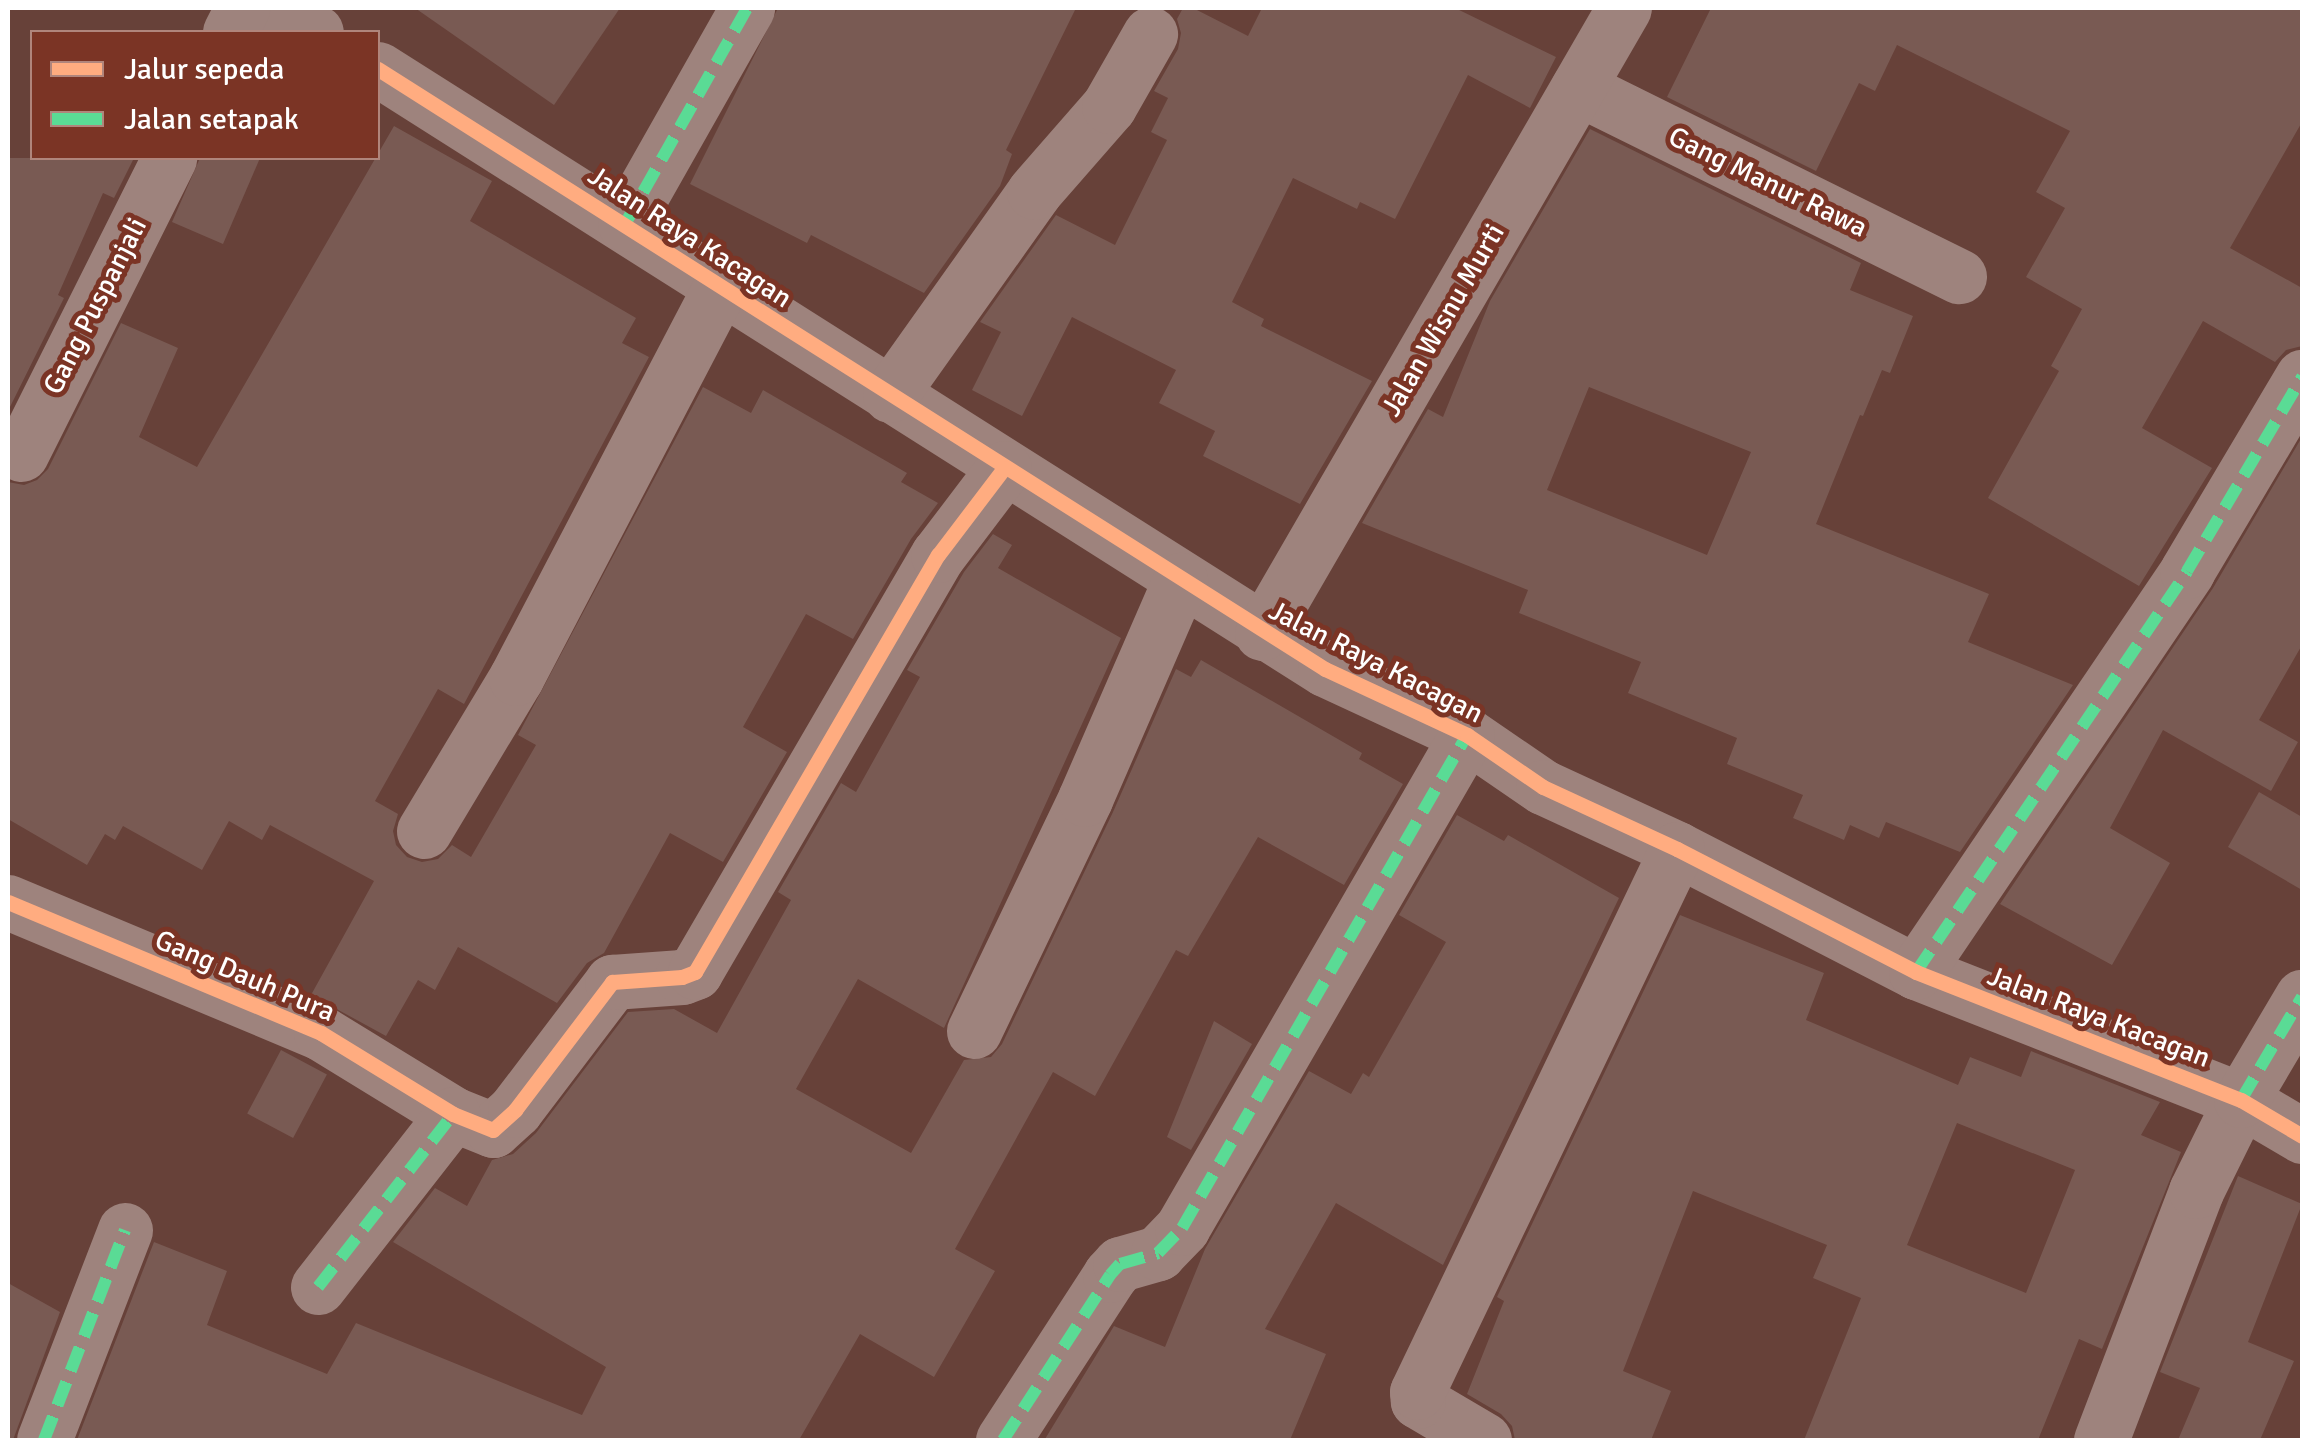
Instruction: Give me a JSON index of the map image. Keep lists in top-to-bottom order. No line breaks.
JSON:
{"streets":{"street":["Gang Manur Rawa","Jalan Raya Kacagan","Gang Puspanjali","Jalan Wisnu Murti","Gang Dauh Pura"]},"crossings":[["Gang Manur Rawa","Jalan Wisnu Murti"],["Jalan Raya Kacagan","Jalan Wisnu Murti"],["Jalan Raya Kacagan","Gang Dauh Pura"]],"legend":["Jalur sepeda","Jalan setapak"]}
